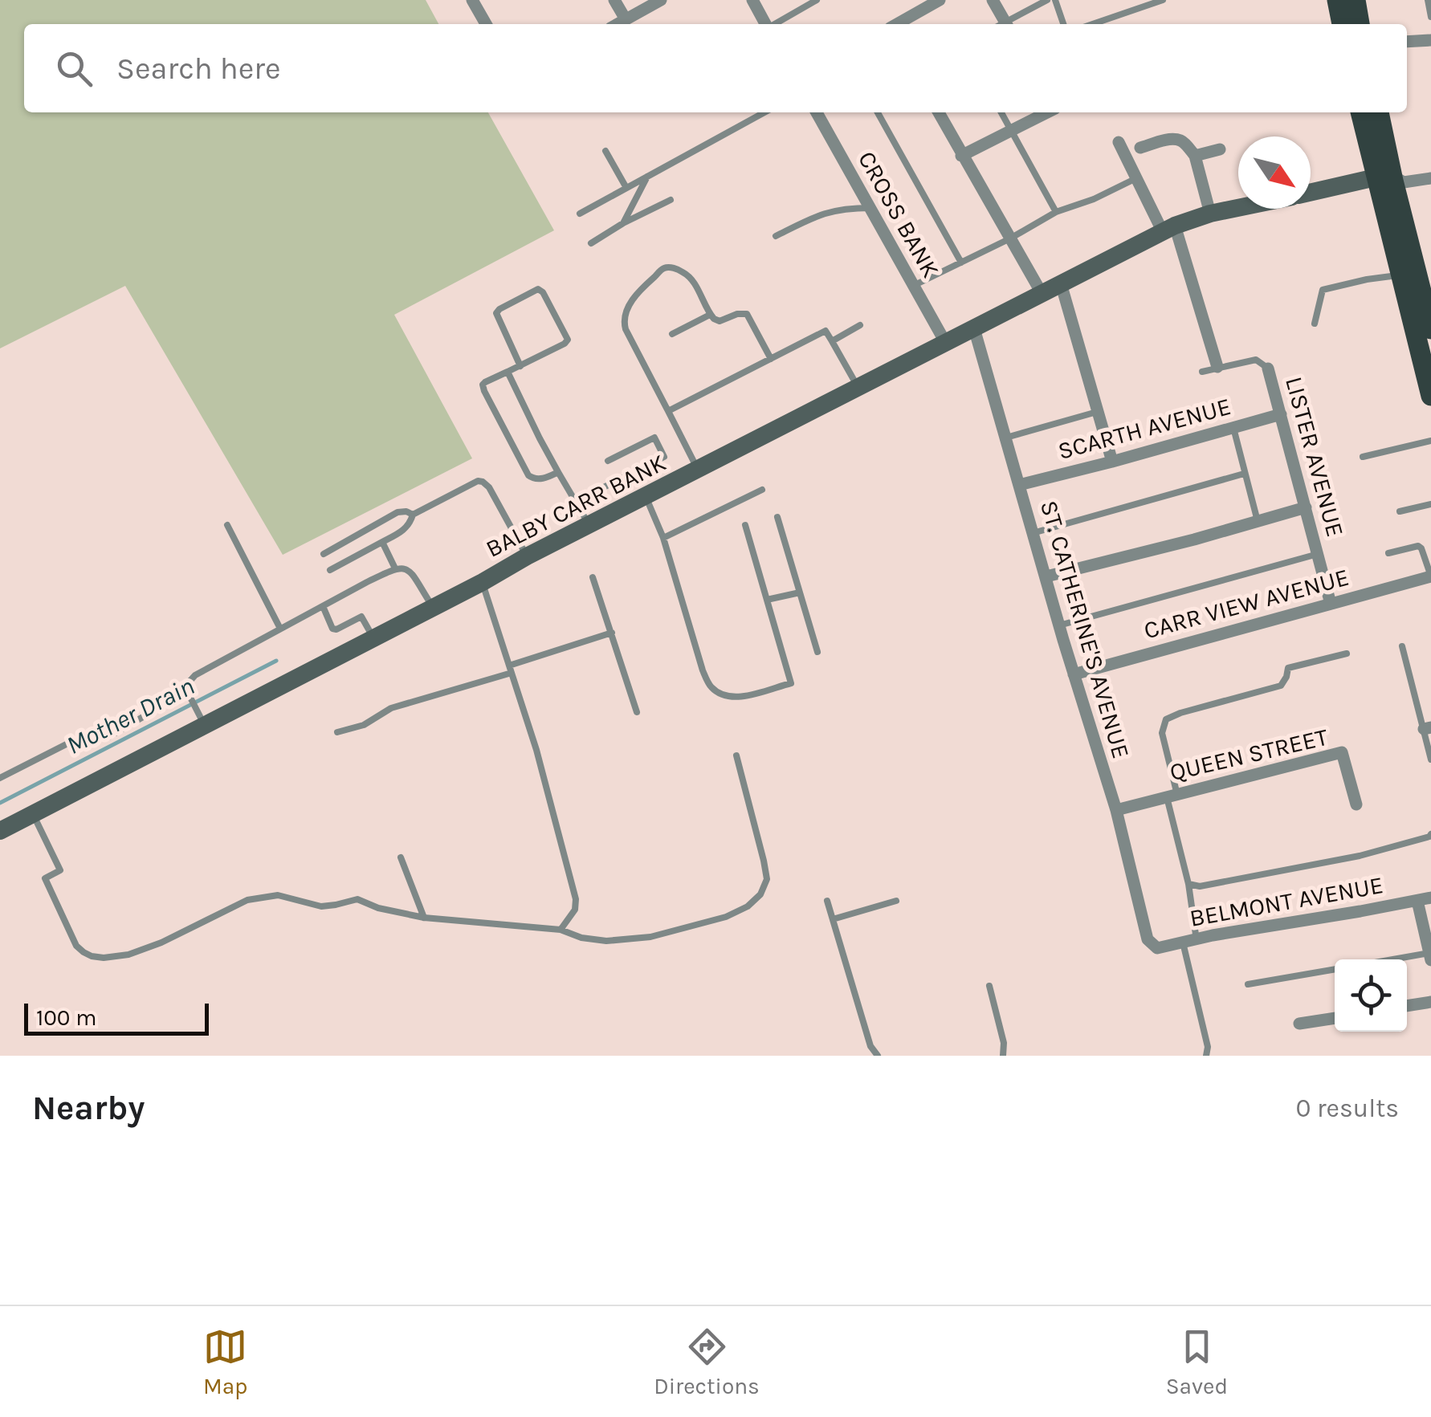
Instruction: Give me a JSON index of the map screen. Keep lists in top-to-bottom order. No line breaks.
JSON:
{"streets":{"street":["CROSS BANK","SCARTH AVENUE","LISTER AVENUE","BALBY CARR BANK","CARR VIEW AVENUE","ST. CATHERINE'S AVENUE","QUEEN STREET","BELMONT AVENUE"]},"crossings":[["CROSS BANK","BALBY CARR BANK"],["SCARTH AVENUE","LISTER AVENUE"],["SCARTH AVENUE","ST. CATHERINE'S AVENUE"],["LISTER AVENUE","CARR VIEW AVENUE"],["BALBY CARR BANK","ST. CATHERINE'S AVENUE"],["CARR VIEW AVENUE","ST. CATHERINE'S AVENUE"],["ST. CATHERINE'S AVENUE","QUEEN STREET"],["ST. CATHERINE'S AVENUE","BELMONT AVENUE"]],"water":["Mother Drain"],"scale_bar":"100 m","north":"bottom right","page":{"search":"Search here","scale":"100 m","heading":["Nearby","0 results"],"nav":["Map","Directions","Saved"]}}
